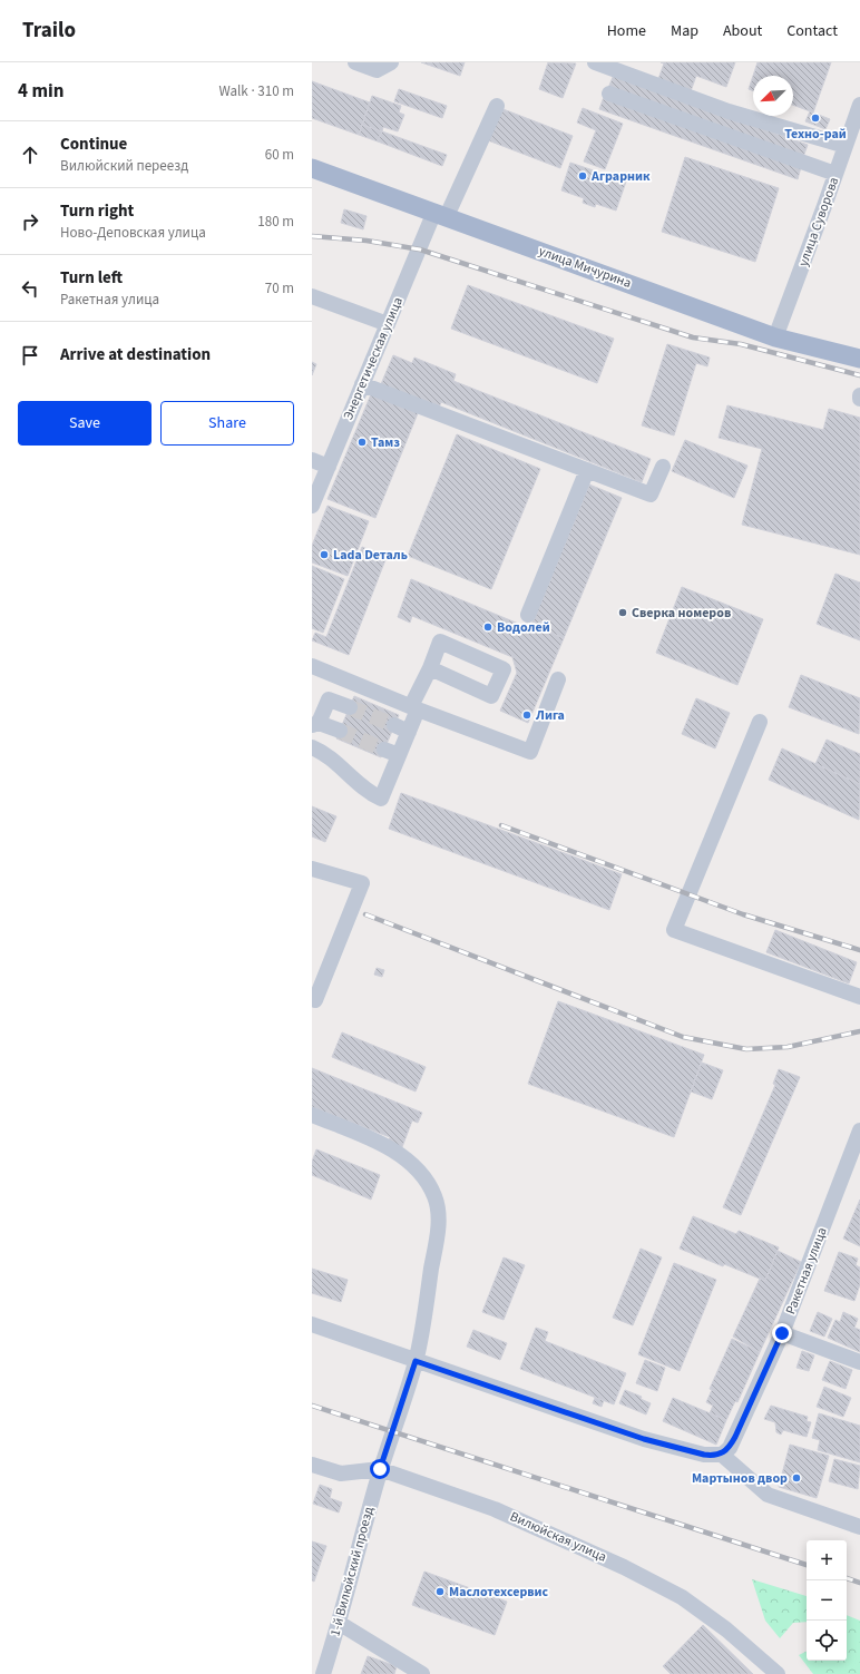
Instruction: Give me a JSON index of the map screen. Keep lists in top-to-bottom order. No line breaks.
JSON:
{"streets":{"main road":["улица Мичурина"],"street":["улица Суворова","Энергетическая улица","Ракетная улица","Вилюйская улица","1-й Вилюйский проезд"]},"crossings":[["улица Суворова","улица Мичурина"],["улица Мичурина","Энергетическая улица"],["Вилюйская улица","1-й Вилюйский проезд"]],"places":["Техно-рай","Аграрник","Тамз","Lada Dеталь","Сверка номеров","Водолей","Лига","Мартынов двор","Маслотехсервис"],"north":"bottom left","page":{"header":"Trailo","nav":["Home","Map","About","Contact"],"heading":["4 min","Walk · 310 m"],"list":[["Continue","Вилюйский переезд","60 m"],["Turn right","Ново-Деповская улица","180 m"],["Turn left","Ракетная улица","70 m"],"Arrive at destination"],"buttons":["Save","Share"],"map_buttons":["+","−"]}}
